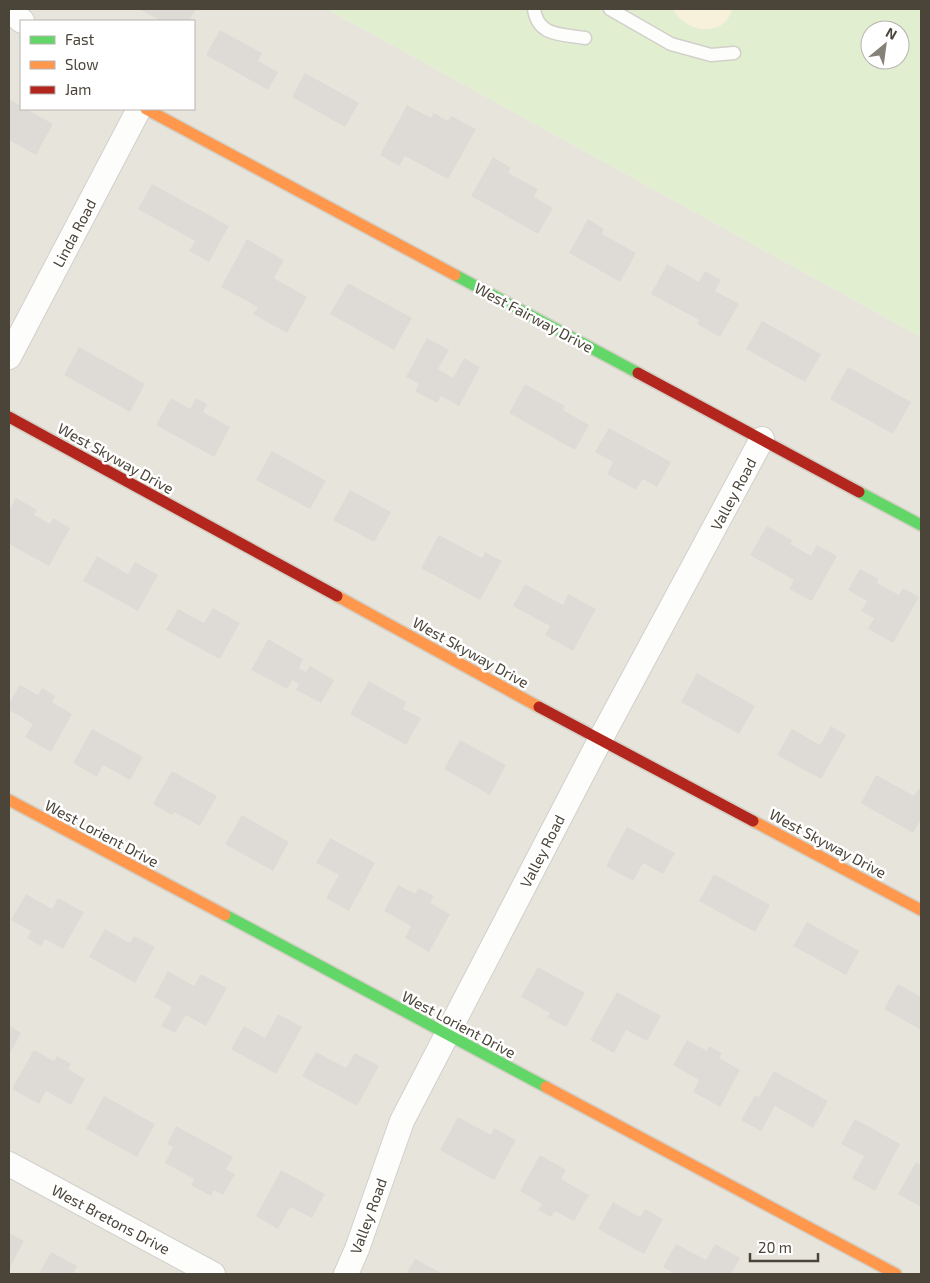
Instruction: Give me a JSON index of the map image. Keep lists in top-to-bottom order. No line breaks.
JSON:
{"streets":{"street":["Linda Road","West Fairway Drive","West Skyway Drive","Valley Road","West Lorient Drive","West Bretons Drive"]},"crossings":[["West Fairway Drive","Valley Road"],["West Skyway Drive","Valley Road"],["Valley Road","West Lorient Drive"]],"legend":["Fast","Slow","Jam"],"scale_bar":"20 m","north":"top right"}
